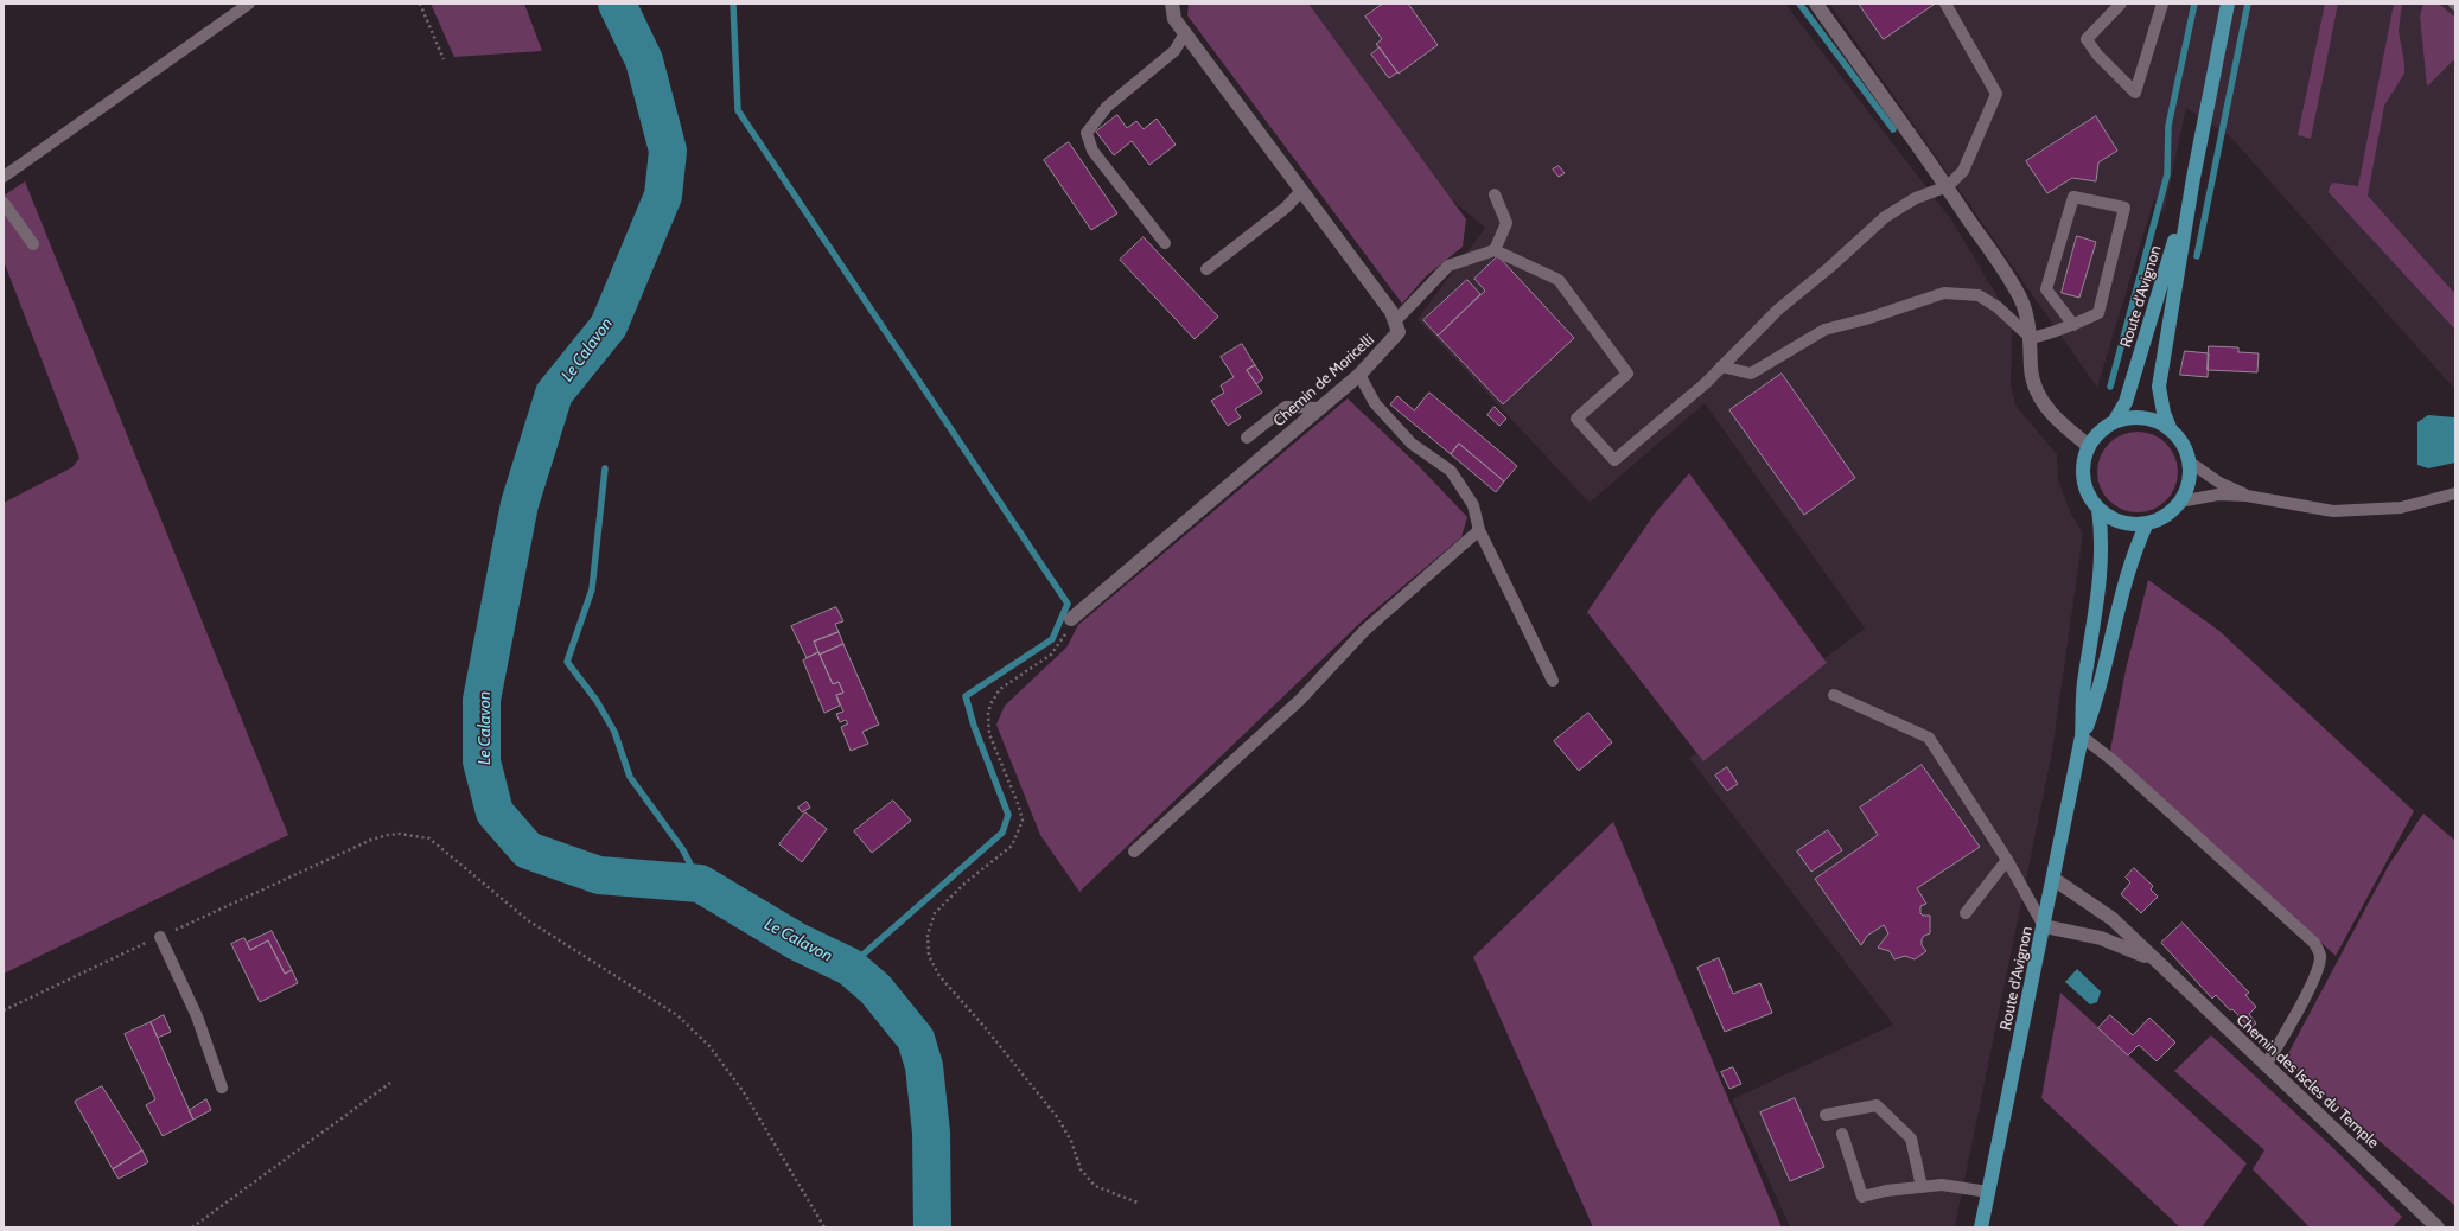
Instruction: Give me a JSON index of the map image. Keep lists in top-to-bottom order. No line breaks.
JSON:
{"streets":{"main road":["Route d'Avignon"],"street":["Chemin de Moricelli","Chemin des Iscles du Temple"]},"crossings":[["Route d'Avignon","Chemin des Iscles du Temple"]],"water":["Le Calavon"]}
